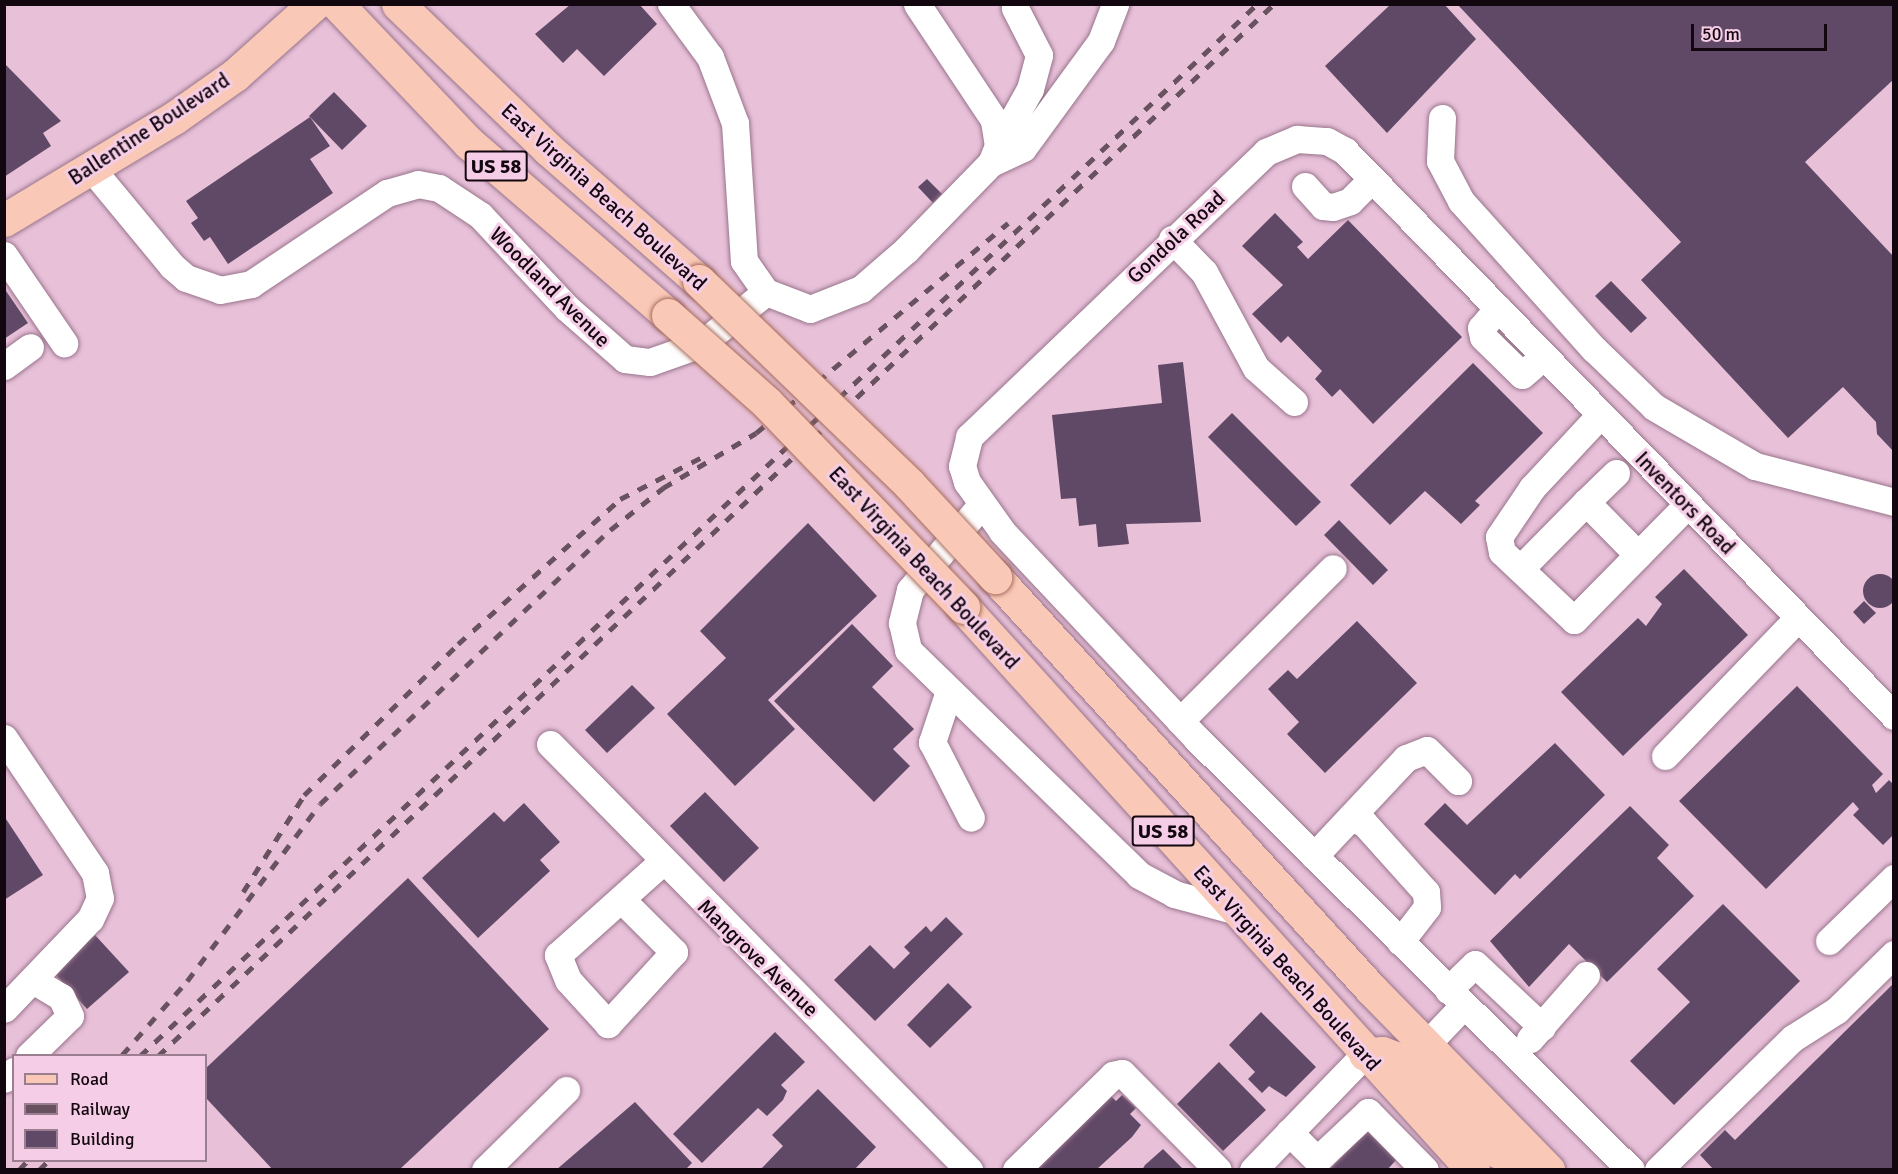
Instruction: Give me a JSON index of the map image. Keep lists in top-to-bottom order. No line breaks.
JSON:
{"streets":{"main road":["Ballentine Boulevard","US 58","East Virginia Beach Boulevard"],"street":["Gondola Road","Woodland Avenue","Inventors Road","Mangrove Avenue"]},"crossings":[["Ballentine Boulevard","Woodland Avenue"],["Gondola Road","Inventors Road"]],"legend":["Road","Railway","Building"],"scale_bar":"50 m"}
